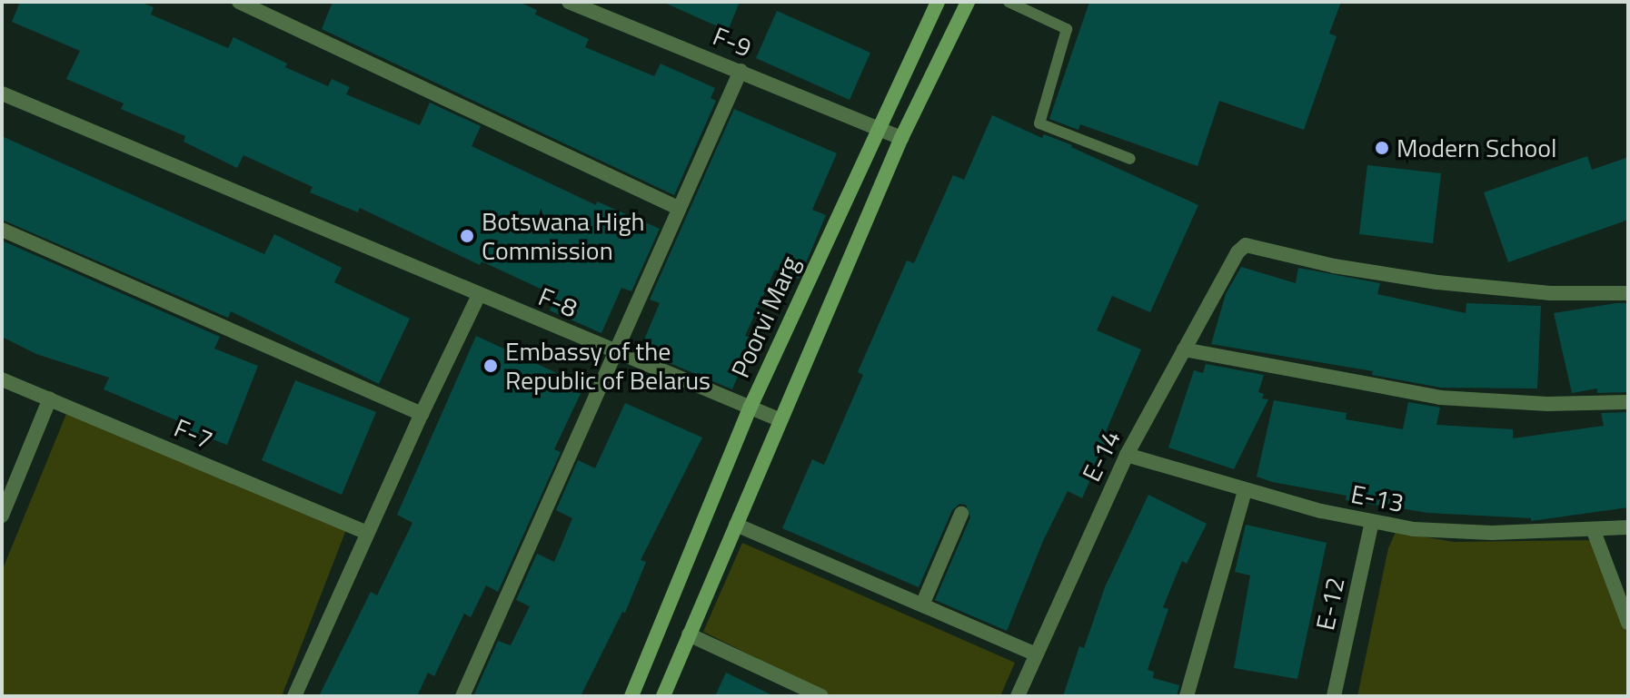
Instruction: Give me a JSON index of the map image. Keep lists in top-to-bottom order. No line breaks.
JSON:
{"streets":{"main road":["Poorvi Marg"],"street":["F-9","F-8","F-7","E-14","E-13","E-12"]},"crossings":[["F-9","Poorvi Marg"],["F-8","Poorvi Marg"],["E-14","E-13"],["E-13","E-12"]],"places":["Modern School","Botswana High Commission","Embassy of the Republic of Belarus"]}
